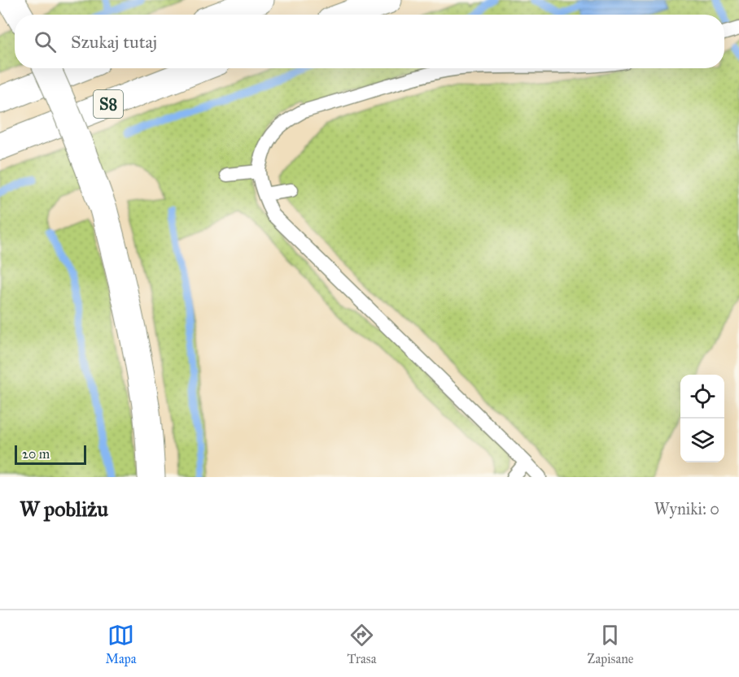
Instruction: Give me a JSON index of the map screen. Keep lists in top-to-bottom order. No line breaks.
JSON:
{"streets":{"main road":["S8"]},"scale_bar":"20 m","page":{"search":"Szukaj tutaj","scale":"20 m","heading":["W pobliżu","Wyniki: 0"],"nav":["Mapa","Trasa","Zapisane"]}}
